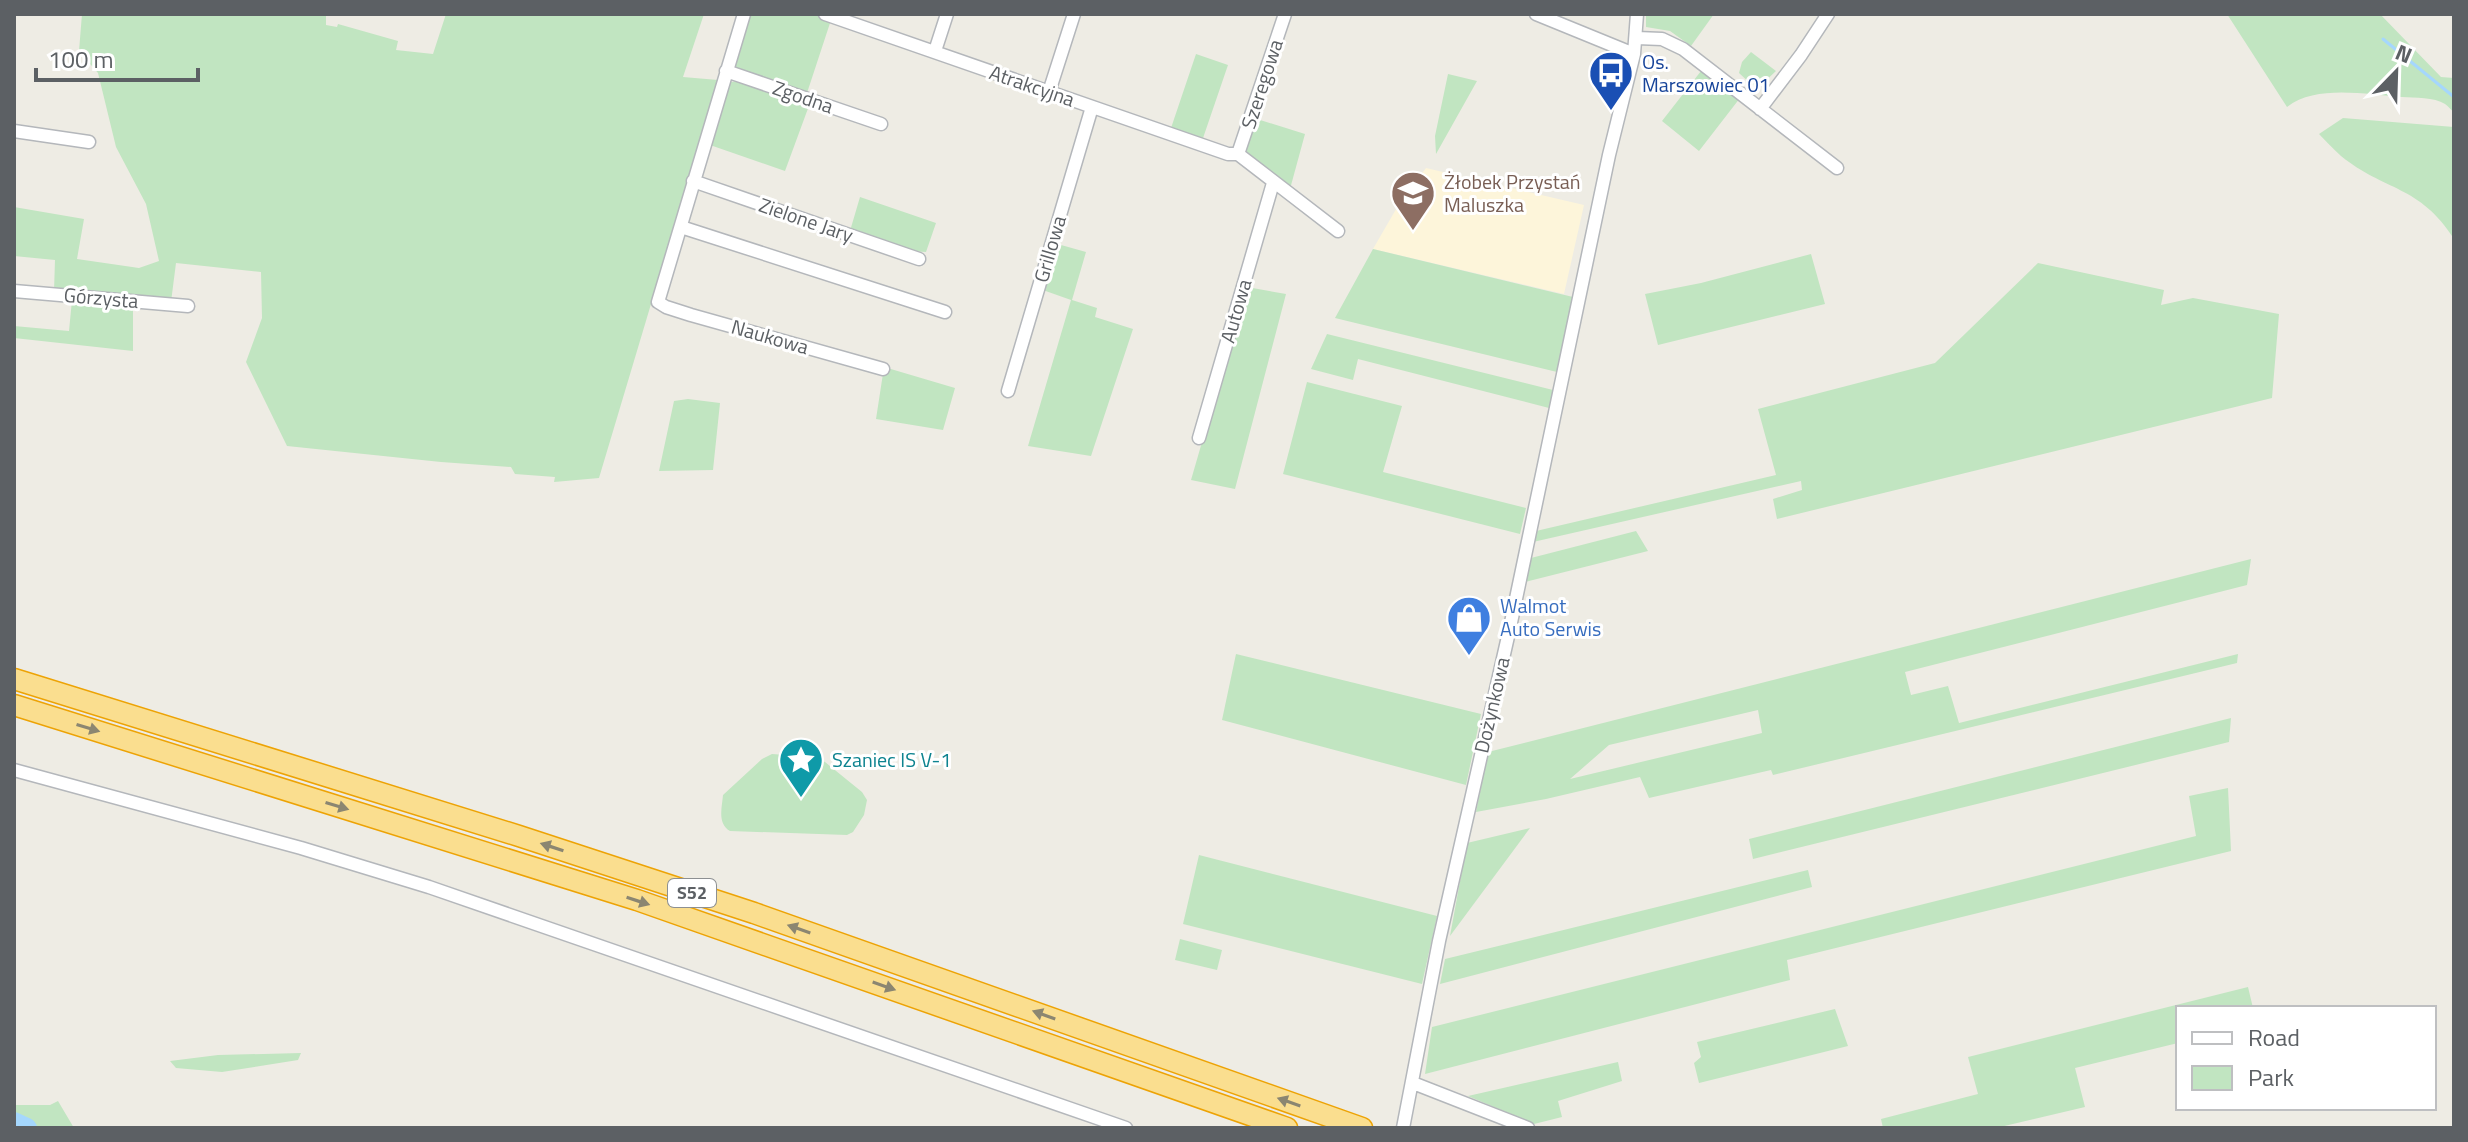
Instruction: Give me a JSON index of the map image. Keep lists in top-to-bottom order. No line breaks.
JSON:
{"streets":{"highway":["S52"],"street":["Szeregowa","Atrakcyjna","Zgodna","Zielone Jary","Grillowa","Górzysta","Autowa","Naukowa","Dożynkowa"]},"crossings":[["Szeregowa","Atrakcyjna"],["Atrakcyjna","Grillowa"]],"places":{"bus stop":["Os. Marszowiec 01"],"school or university":["Żłobek Przystań Maluszka"],"shop":["Walmot Auto Serwis"],"place":["Szaniec IS V-1"]},"legend":["Road","Park"],"scale_bar":"100 m","north":"top right"}
